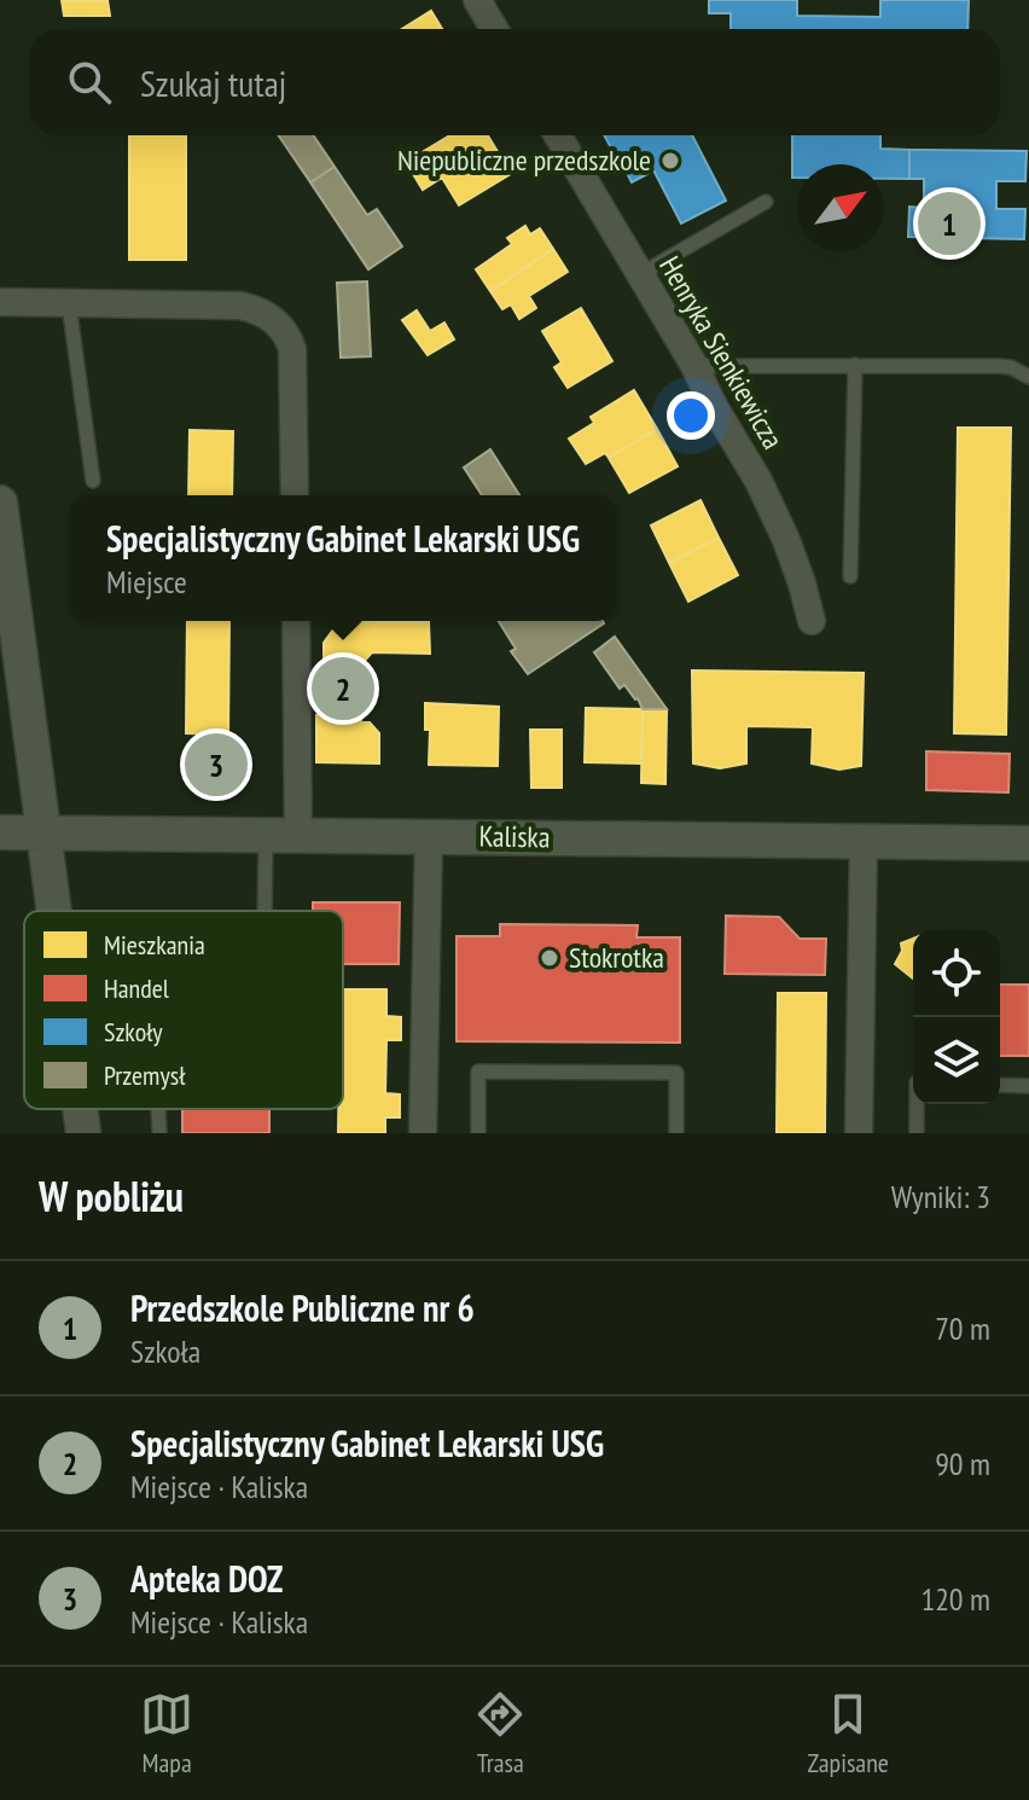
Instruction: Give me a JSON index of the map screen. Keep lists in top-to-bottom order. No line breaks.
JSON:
{"streets":{"street":["Henryka Sienkiewicza","Kaliska"]},"places":["Niepubliczne przedszkole","Stokrotka"],"legend":["Mieszkania","Handel","Szkoły","Przemysł"],"north":"top right","page":{"search":"Szukaj tutaj","pins":["1","2","3"],"popup":["Specjalistyczny Gabinet Lekarski USG","Miejsce"],"heading":["W pobliżu","Wyniki: 3"],"list":[{"mark":"1","name":"Przedszkole Publiczne nr 6","note":"Szkoła","value":"70 m"},{"mark":"2","name":"Specjalistyczny Gabinet Lekarski USG","note":"Miejsce · Kaliska","value":"90 m"},{"mark":"3","name":"Apteka DOZ","note":"Miejsce · Kaliska","value":"120 m"}],"nav":["Mapa","Trasa","Zapisane"]}}
